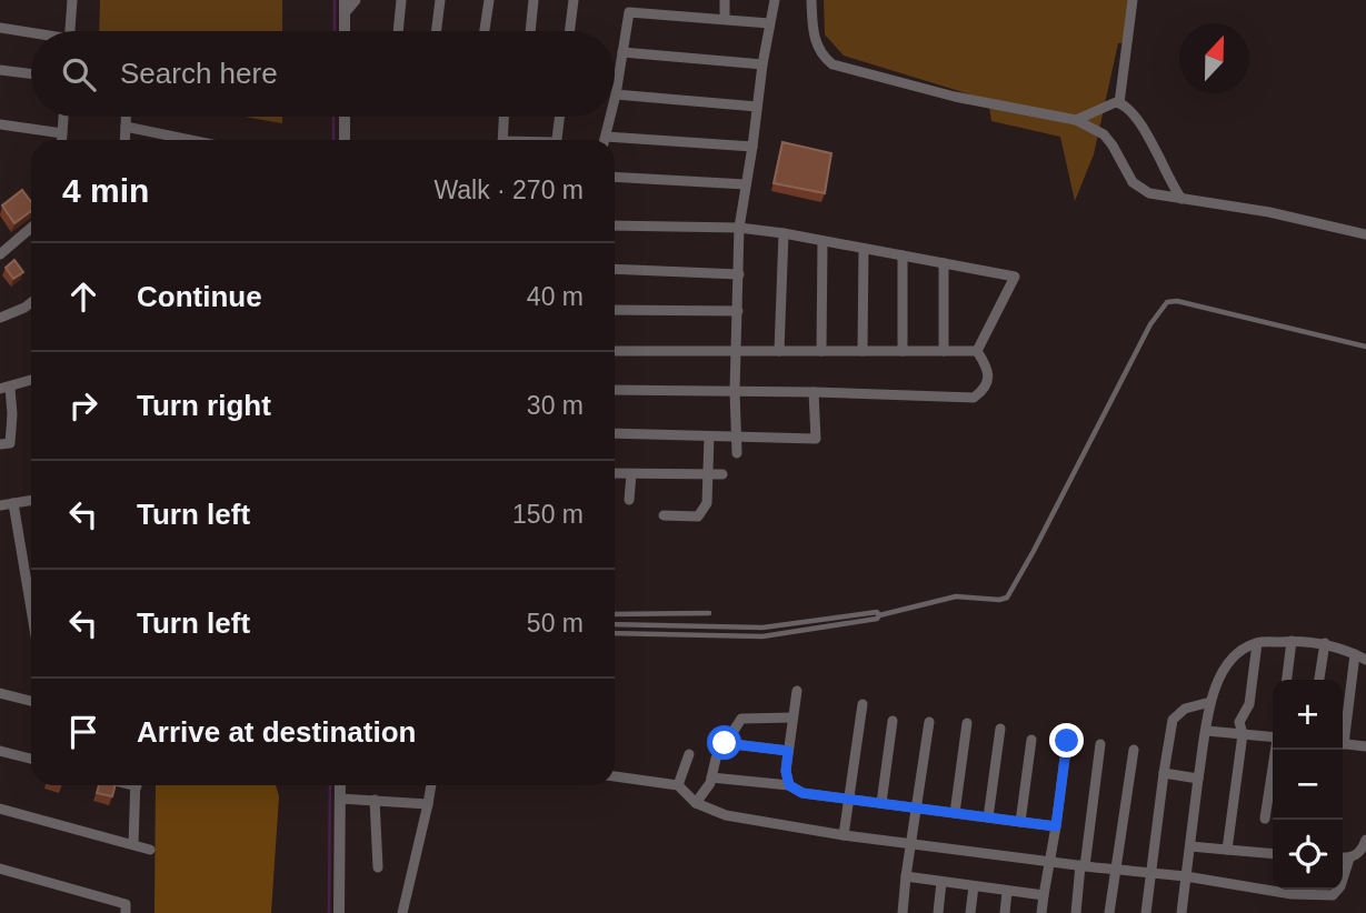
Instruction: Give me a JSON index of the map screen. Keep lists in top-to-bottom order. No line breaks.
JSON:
{"north":"top","page":{"search":"Search here","heading":["4 min","Walk · 270 m"],"list":[["Continue","40 m"],["Turn right","30 m"],["Turn left","150 m"],["Turn left","50 m"],"Arrive at destination"],"map_buttons":["+","−"]}}
